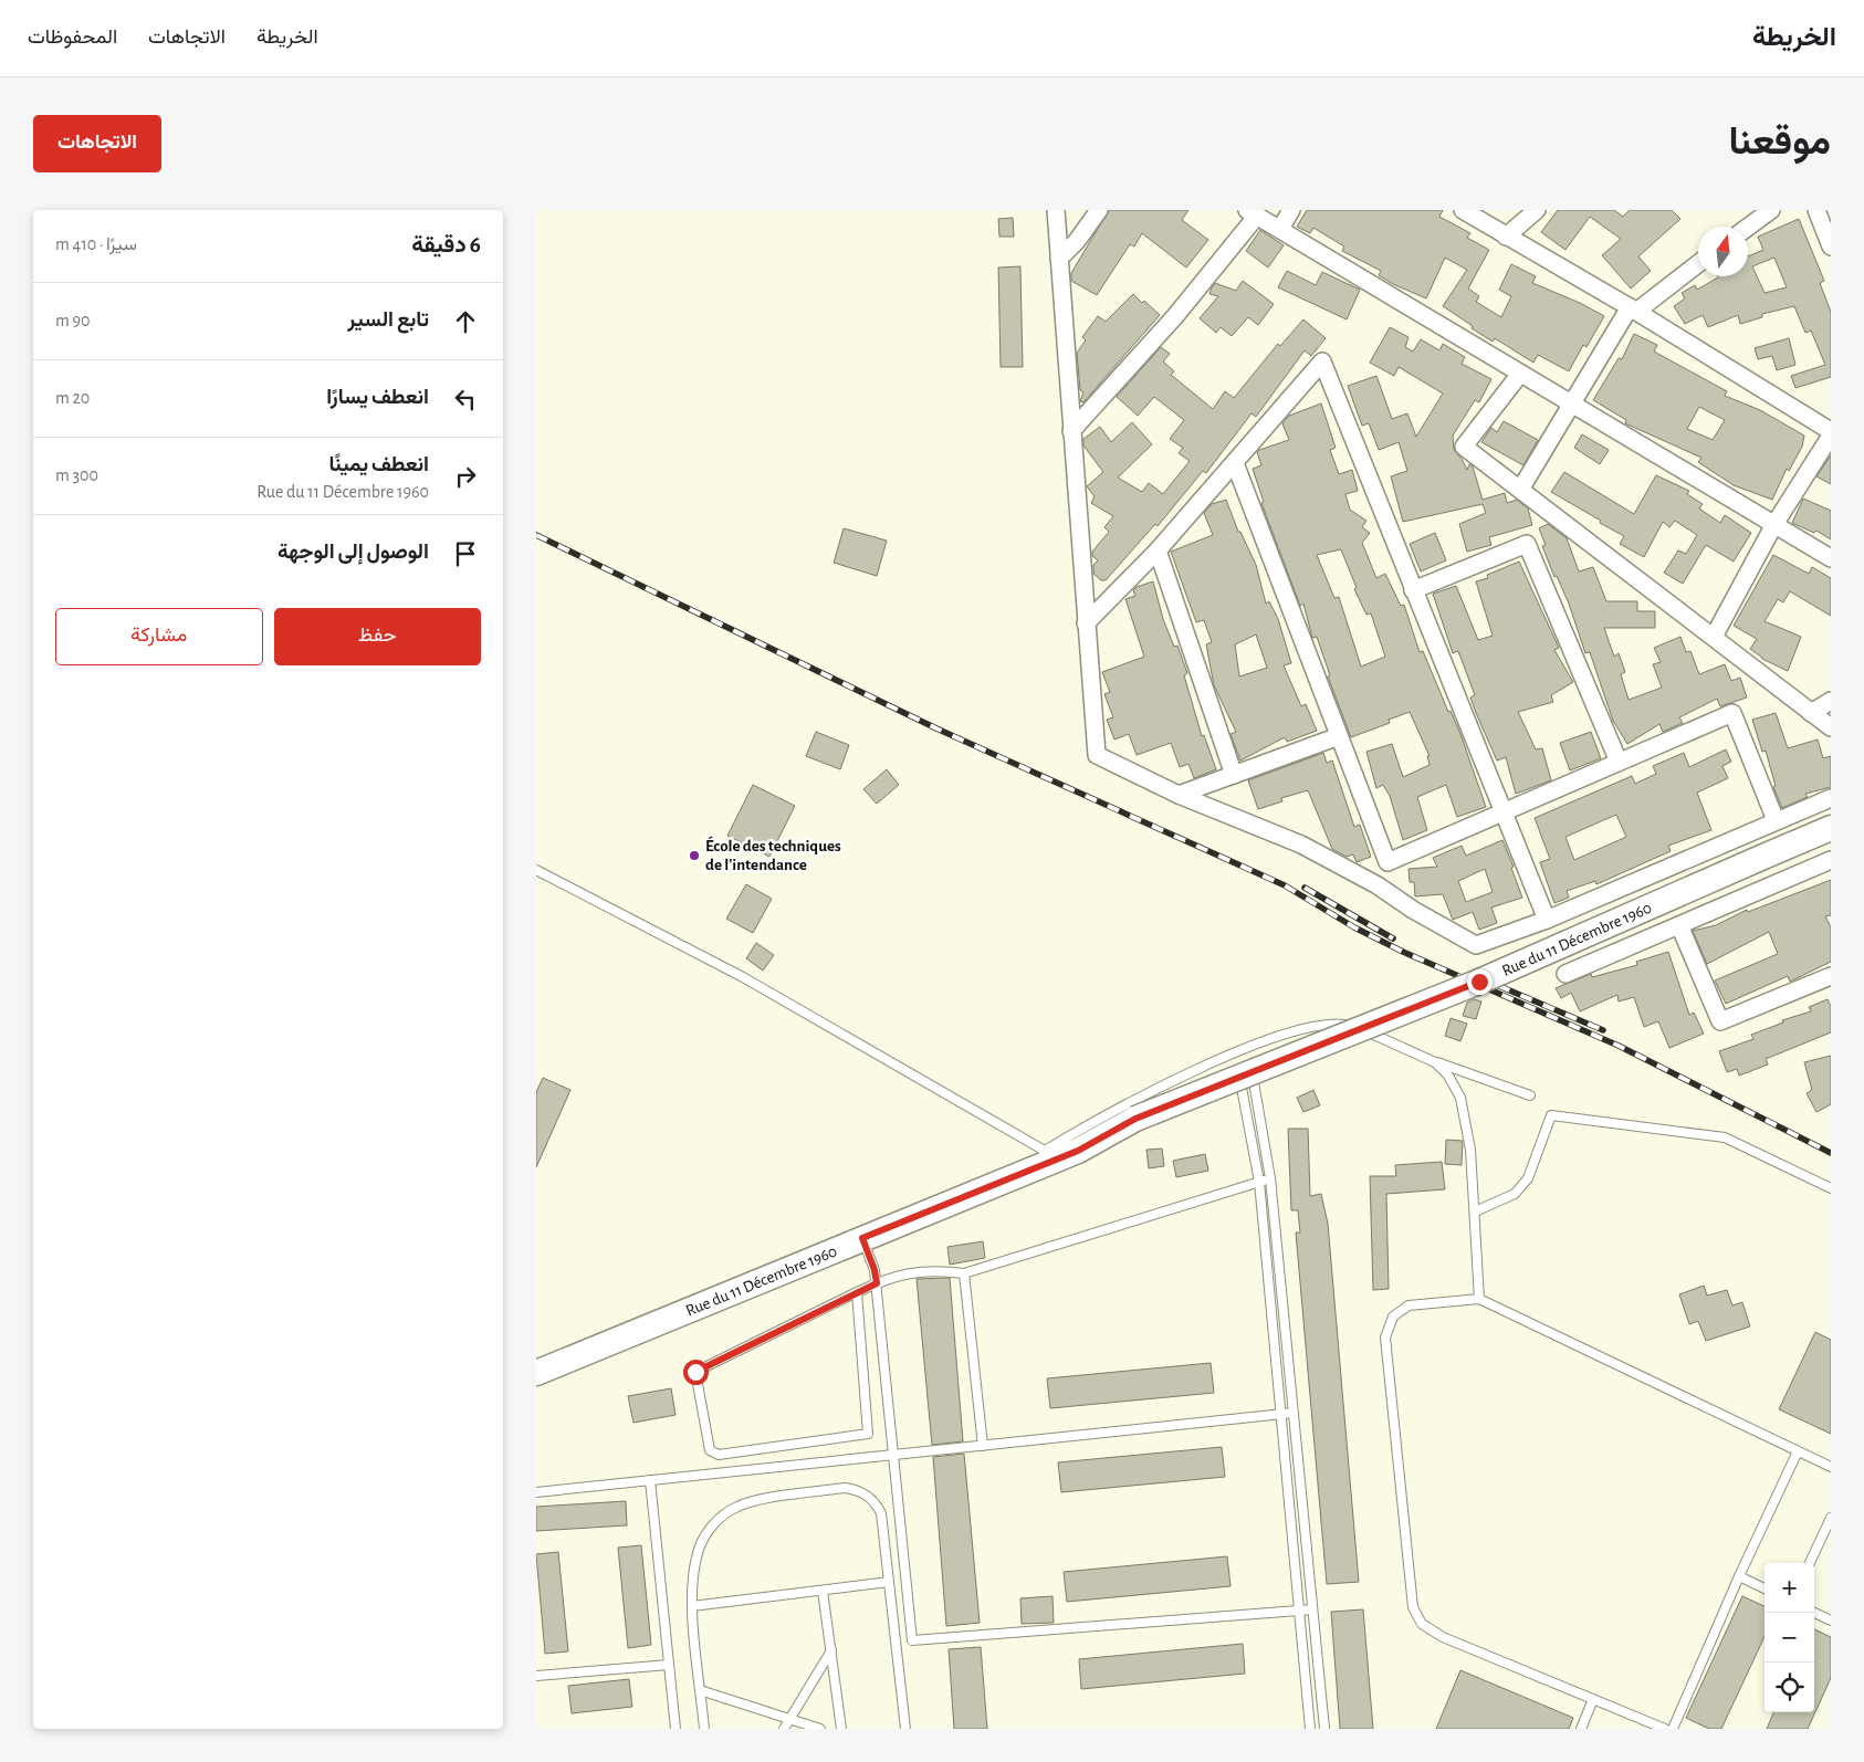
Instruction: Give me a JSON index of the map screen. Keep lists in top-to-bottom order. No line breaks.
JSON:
{"streets":{"main road":["Rue du 11 Décembre 1960"]},"places":["École des techniques de l'intendance"],"north":"top","page":{"header":"الخريطة","nav":["الخريطة","الاتجاهات","المحفوظات"],"title":"موقعنا","buttons":["الاتجاهات",["حفظ","مشاركة"]],"heading":["6 دقيقة","سيرًا · 410 m"],"list":[["تابع السير","90 m"],["انعطف يسارًا","20 m"],["انعطف يمينًا","Rue du 11 Décembre 1960","300 m"],"الوصول إلى الوجهة"],"map_buttons":["+","−"]}}
